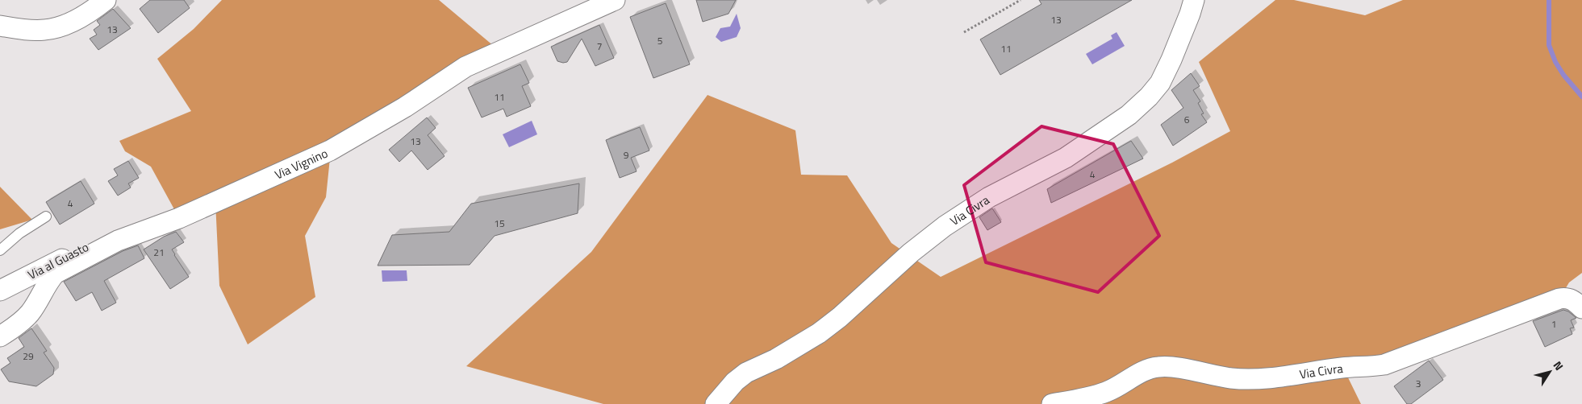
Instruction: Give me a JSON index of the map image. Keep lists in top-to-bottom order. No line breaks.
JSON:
{"streets":{"street":["Via Vignino","Via Civra","Via al Guasto"]},"crossings":[["Via Vignino","Via al Guasto"]],"house_numbers":["13","13","5","7","11","11","6","13","9","4","4","15","21","1","29","3"],"north":"top right"}
